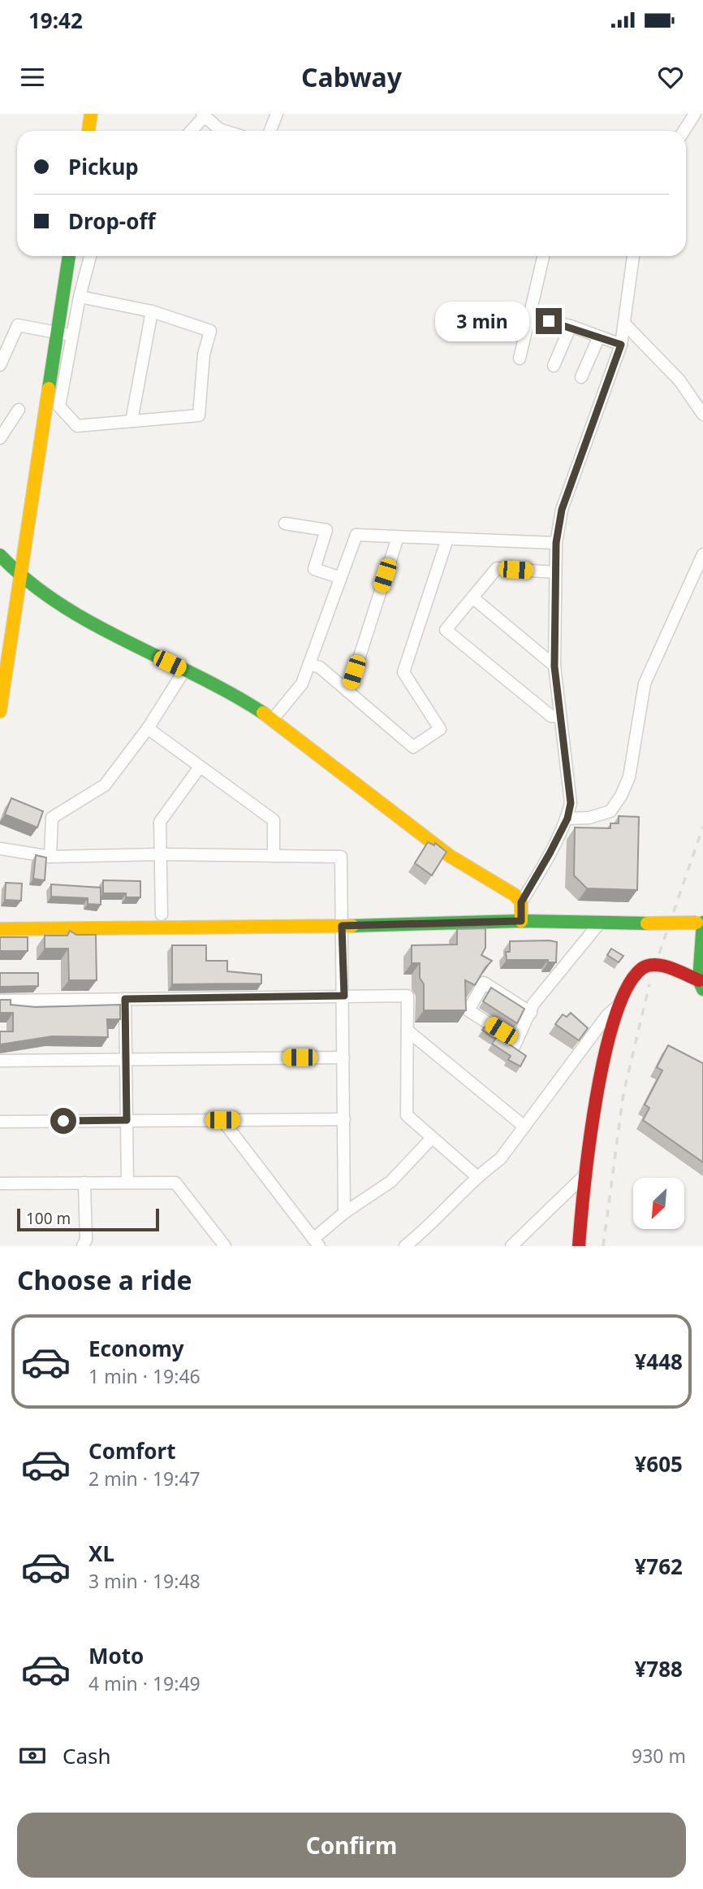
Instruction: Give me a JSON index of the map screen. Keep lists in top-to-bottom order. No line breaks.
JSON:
{"scale_bar":"100 m","north":"bottom left","page":{"status":"19:42","header":"Cabway","banner":["Pickup","Drop-off"],"bubble":"3 min","scale":"100 m","heading":"Choose a ride","list":[{"name":"Economy","note":"1 min · 19:46","value":"¥448"},{"name":"Comfort","note":"2 min · 19:47","value":"¥605"},{"name":"XL","note":"3 min · 19:48","value":"¥762"},{"name":"Moto","note":"4 min · 19:49","value":"¥788"}],"pay":["Cash","930 m"],"buttons":"Confirm"}}
